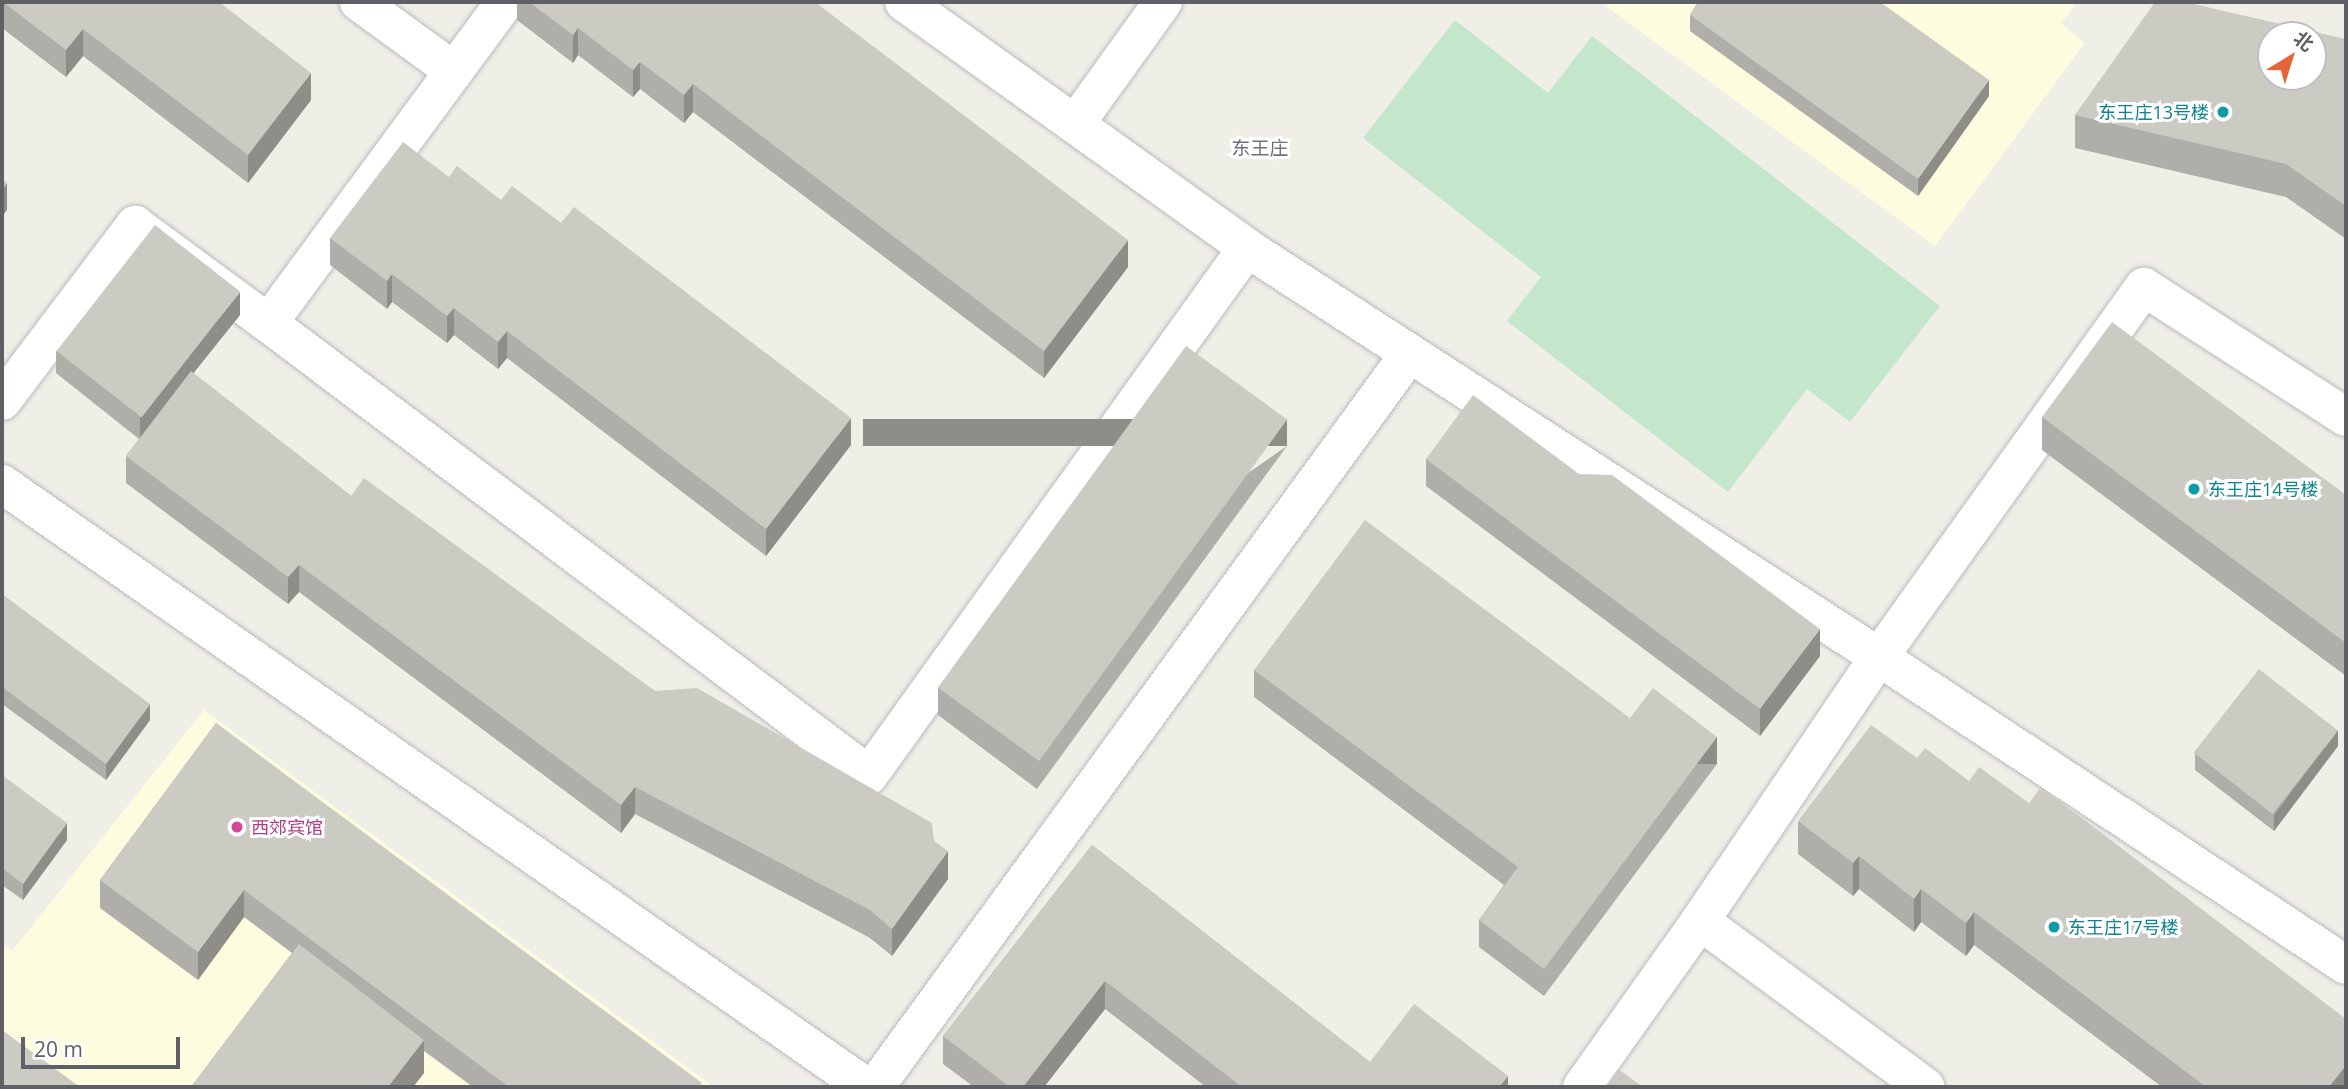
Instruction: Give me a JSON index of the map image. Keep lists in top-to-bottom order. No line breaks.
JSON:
{"districts":["东王庄"],"places":["东王庄13号楼","东王庄14号楼","西郊宾馆","东王庄17号楼"],"scale_bar":"20 m","north":"top right"}
